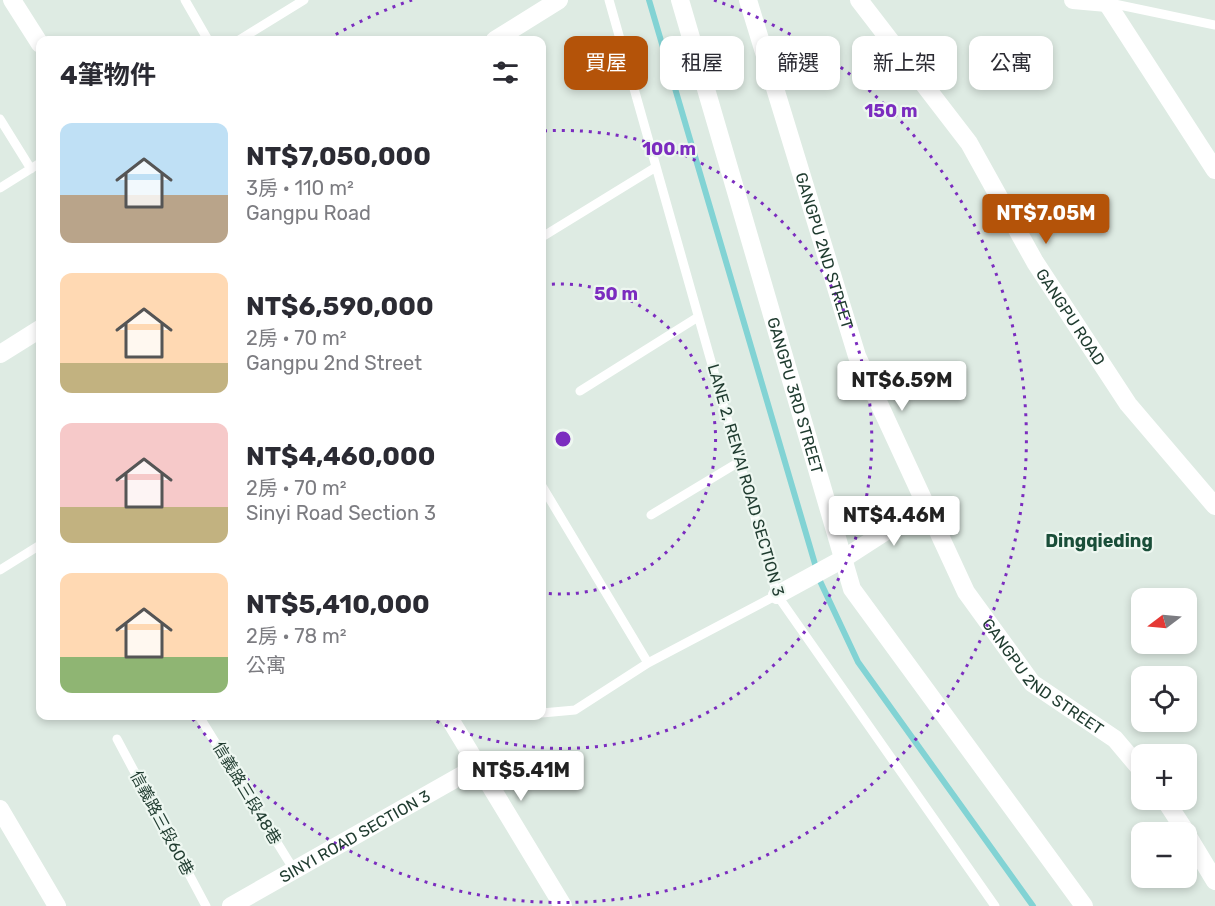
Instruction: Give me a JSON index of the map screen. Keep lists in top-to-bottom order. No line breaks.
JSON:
{"streets":{"street":["GANGPU 2ND STREET","GANGPU ROAD","GANGPU 3RD STREET","SINYI ROAD SECTION 3"],"lane":["LANE 2, REN'AI ROAD SECTION 3","信義路三段48巷","信義路三段60巷"]},"crossings":[["信義路三段48巷","SINYI ROAD SECTION 3"]],"districts":["Dingqieding"],"north":"left","page":{"chip":["買屋","租屋","篩選","新上架","公寓"],"heading":"4筆物件","list":[{"name":"NT$7,050,000","note":"3房 · 110 m² · Gangpu Road"},{"name":"NT$6,590,000","note":"2房 · 70 m² · Gangpu 2nd Street"},{"name":"NT$4,460,000","note":"2房 · 70 m² · Sinyi Road Section 3"},{"name":"NT$5,410,000","note":"2房 · 78 m² · 公寓"}],"price":["NT$7.05M","NT$6.59M","NT$4.46M","NT$5.41M"],"map_buttons":["+","−"]},"rings":["150 m","100 m","50 m"]}
